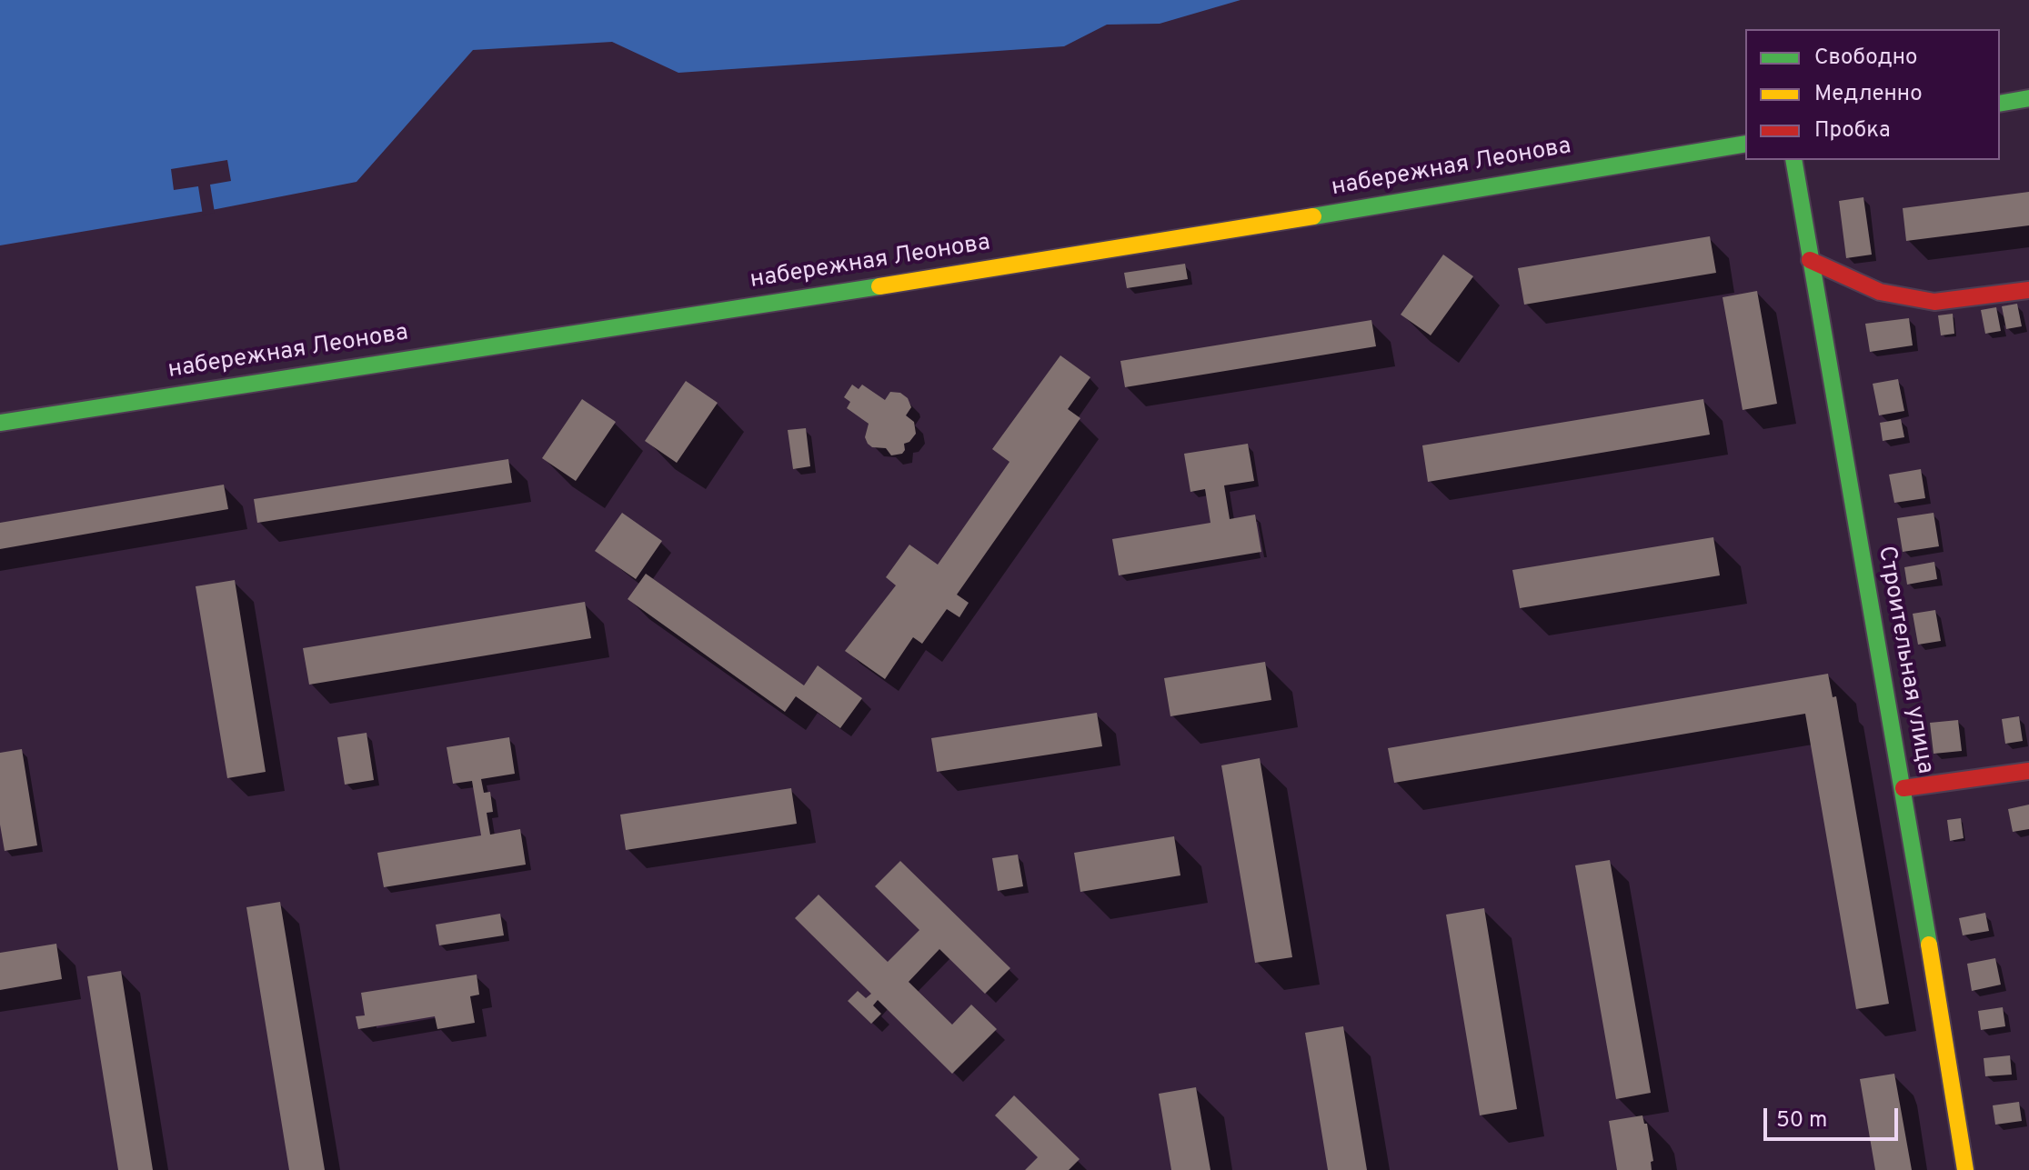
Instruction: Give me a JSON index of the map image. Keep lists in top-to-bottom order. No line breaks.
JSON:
{"streets":{"main road":["набережная Леонова","Строительная улица"]},"legend":["Свободно","Медленно","Пробка"],"scale_bar":"50 m"}
